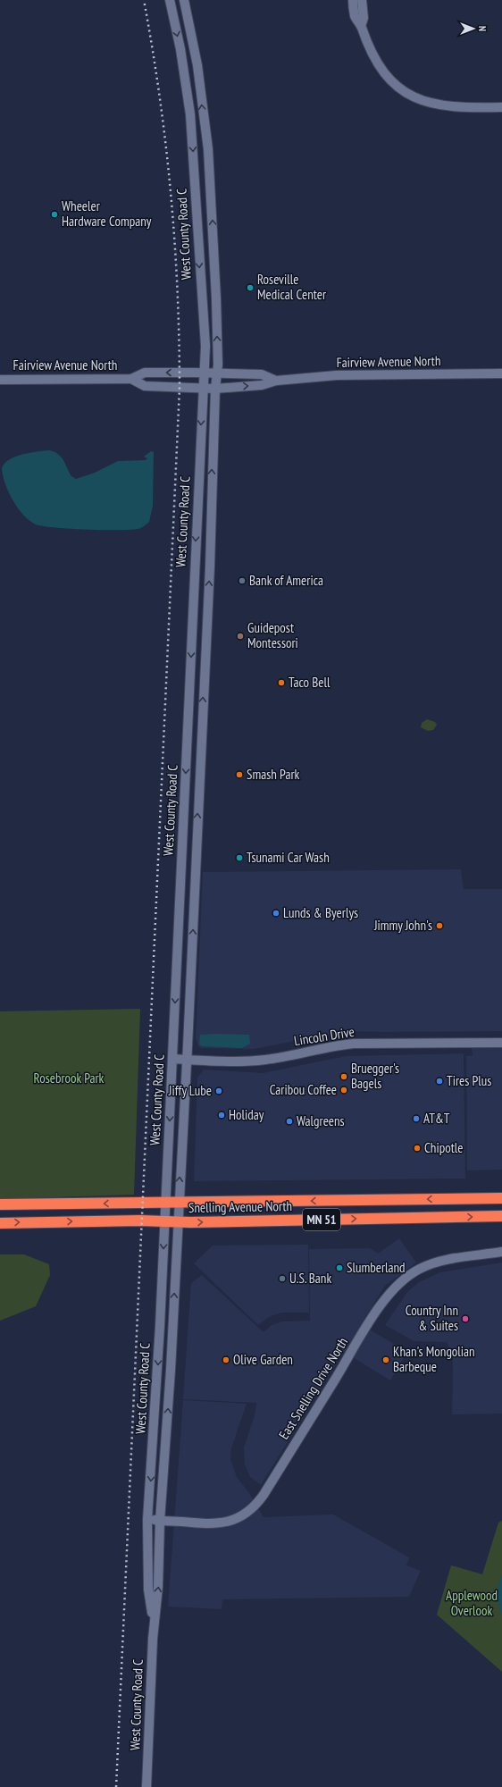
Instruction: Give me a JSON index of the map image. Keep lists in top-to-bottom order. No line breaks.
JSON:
{"streets":{"highway":["Snelling Avenue North","MN 51"],"main road":["West County Road C","Fairview Avenue North","Lincoln Drive","East Snelling Drive North"]},"crossings":[["West County Road C","Fairview Avenue North"],["West County Road C","Lincoln Drive"],["West County Road C","Snelling Avenue North"],["West County Road C","East Snelling Drive North"]],"parks":["Rosebrook Park","Applewood Overlook"],"places":["Wheeler Hardware Company","Roseville Medical Center","Bank of America","Guidepost Montessori","Taco Bell","Smash Park","Tsunami Car Wash","Lunds & Byerlys","Jimmy John's","Bruegger's Bagels","Tires Plus","Caribou Coffee","Jiffy Lube","Holiday","AT&T","Walgreens","Chipotle","Slumberland","U.S. Bank","Country Inn & Suites","Olive Garden","Khan's Mongolian Barbeque"],"north":"right"}
